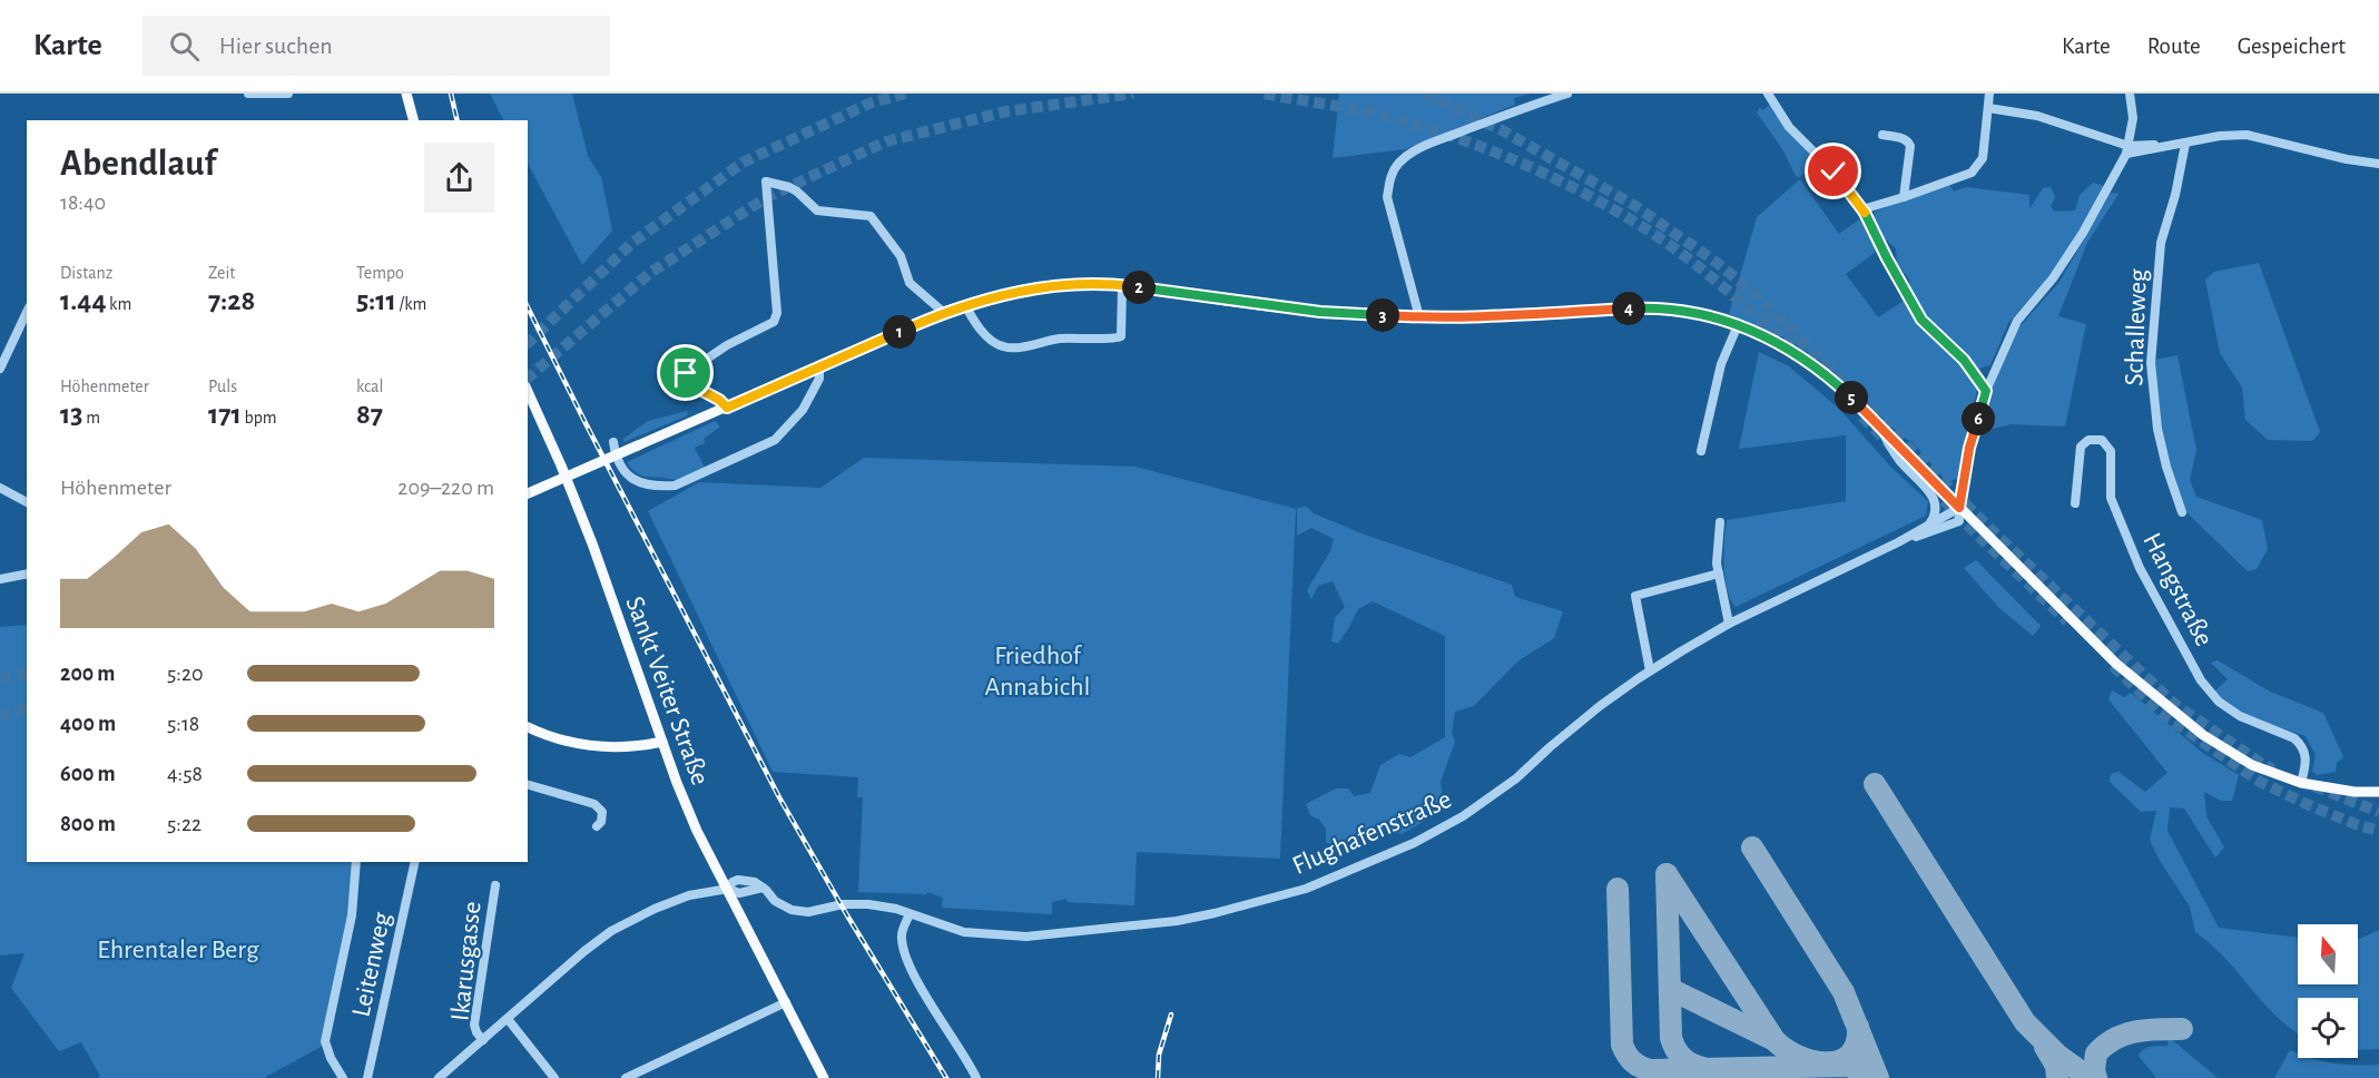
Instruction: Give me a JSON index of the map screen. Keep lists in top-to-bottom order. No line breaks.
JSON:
{"streets":{"main road":["Sankt Veiter Straße"],"street":["Schalleweg","Hangstraße","Flughafenstraße","Ikarusgasse","Leitenweg"]},"crossings":[["Sankt Veiter Straße","Flughafenstraße"],["Flughafenstraße","Ikarusgasse"]],"parks":["Friedhof Annabichl","Ehrentaler Berg"],"north":"top","page":{"header":"Karte","search":"Hier suchen","nav":["Karte","Route","Gespeichert"],"heading":["Abendlauf","18:40"],"stats":[["Distanz","1.44 km"],["Zeit","7:28"],["Tempo","5:11 /km"],["Höhenmeter","13 m"],["Puls","171 bpm"],["kcal","87"]],"pins":["2","4","3","1","5","6"],"chart":["Höhenmeter","209–220 m"],"list":[{"name":"200 m","note":"5:20"},{"name":"400 m","note":"5:18"},{"name":"600 m","note":"4:58"},{"name":"800 m","note":"5:22"}]}}
